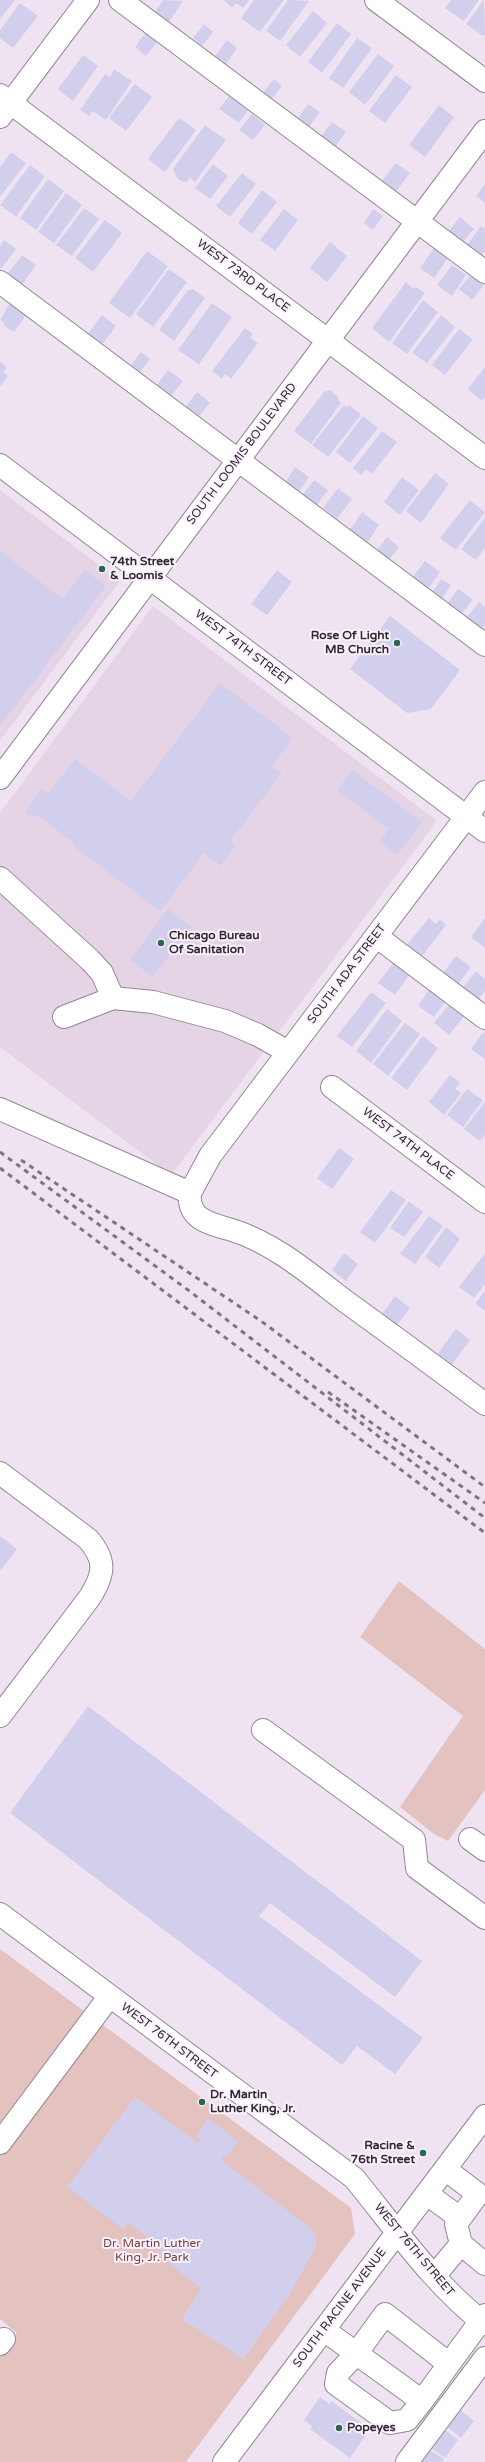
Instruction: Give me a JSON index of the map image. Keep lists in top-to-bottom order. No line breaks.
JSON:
{"streets":{"street":["WEST 73RD PLACE","SOUTH LOOMIS BOULEVARD","WEST 74TH STREET","SOUTH ADA STREET","WEST 74TH PLACE","WEST 76TH STREET","SOUTH RACINE AVENUE"]},"crossings":[["WEST 73RD PLACE","SOUTH LOOMIS BOULEVARD"],["SOUTH LOOMIS BOULEVARD","WEST 74TH STREET"],["WEST 74TH STREET","SOUTH ADA STREET"],["WEST 76TH STREET","SOUTH RACINE AVENUE"]],"parks":["Dr. Martin Luther King, Jr. Park"],"places":["74th Street & Loomis","Rose Of Light MB Church","Chicago Bureau Of Sanitation","Dr. Martin Luther King, Jr.","Racine & 76th Street","Popeyes"]}
